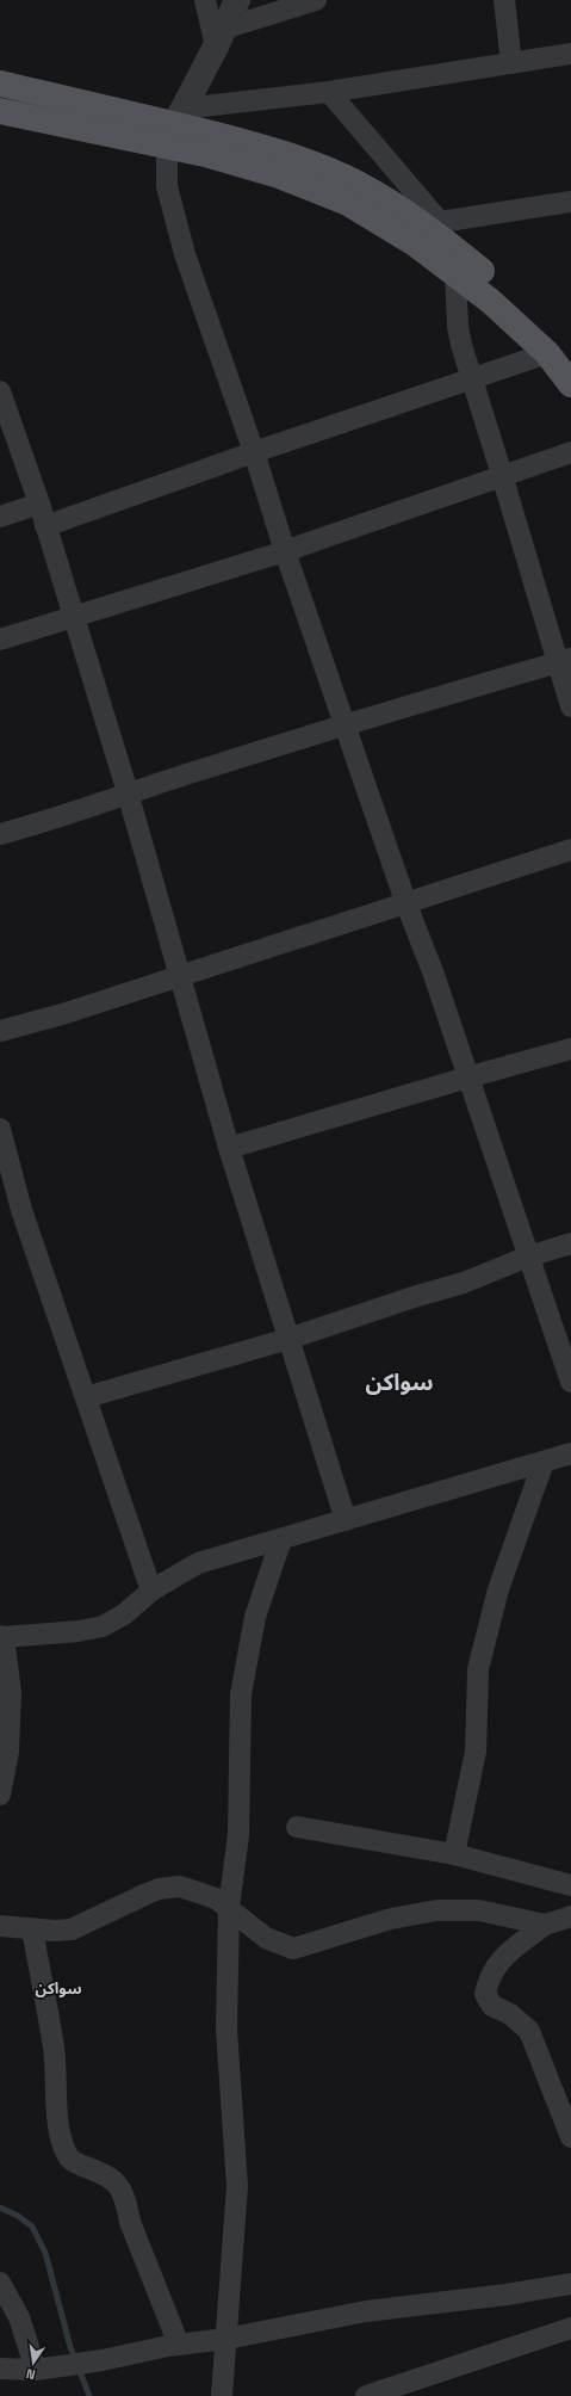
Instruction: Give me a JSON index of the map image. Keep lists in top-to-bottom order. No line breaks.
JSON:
{"districts":["سواكن","سواكن"],"north":"bottom"}
